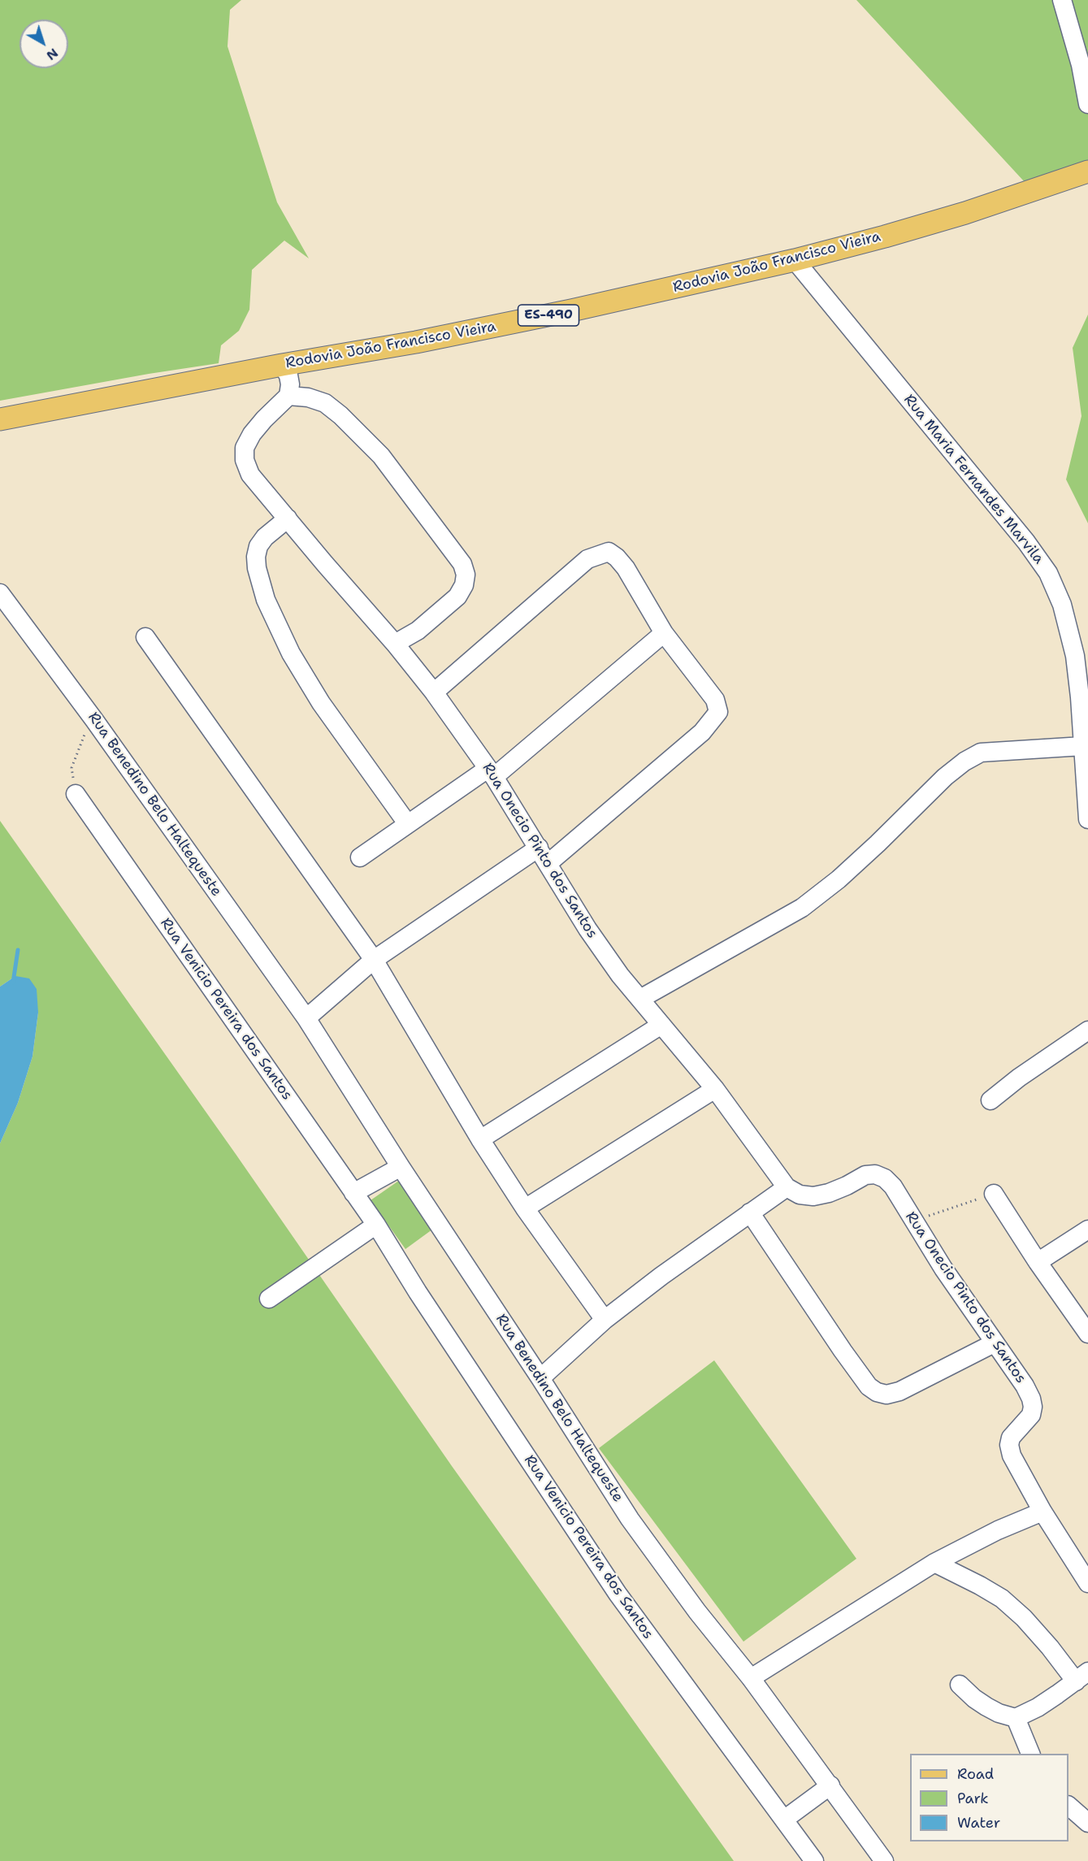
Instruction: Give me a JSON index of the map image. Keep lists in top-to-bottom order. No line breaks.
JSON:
{"streets":{"main road":["Rodovia João Francisco Vieira","ES-490"],"street":["Rua Maria Fernandes Marvila","Rua Benedino Belo Haltequeste","Rua Onecio Pinto dos Santos","Rua Venicio Pereira dos Santos"]},"crossings":[["Rodovia João Francisco Vieira","Rua Maria Fernandes Marvila"]],"legend":["Road","Park","Water"],"north":"bottom right"}
